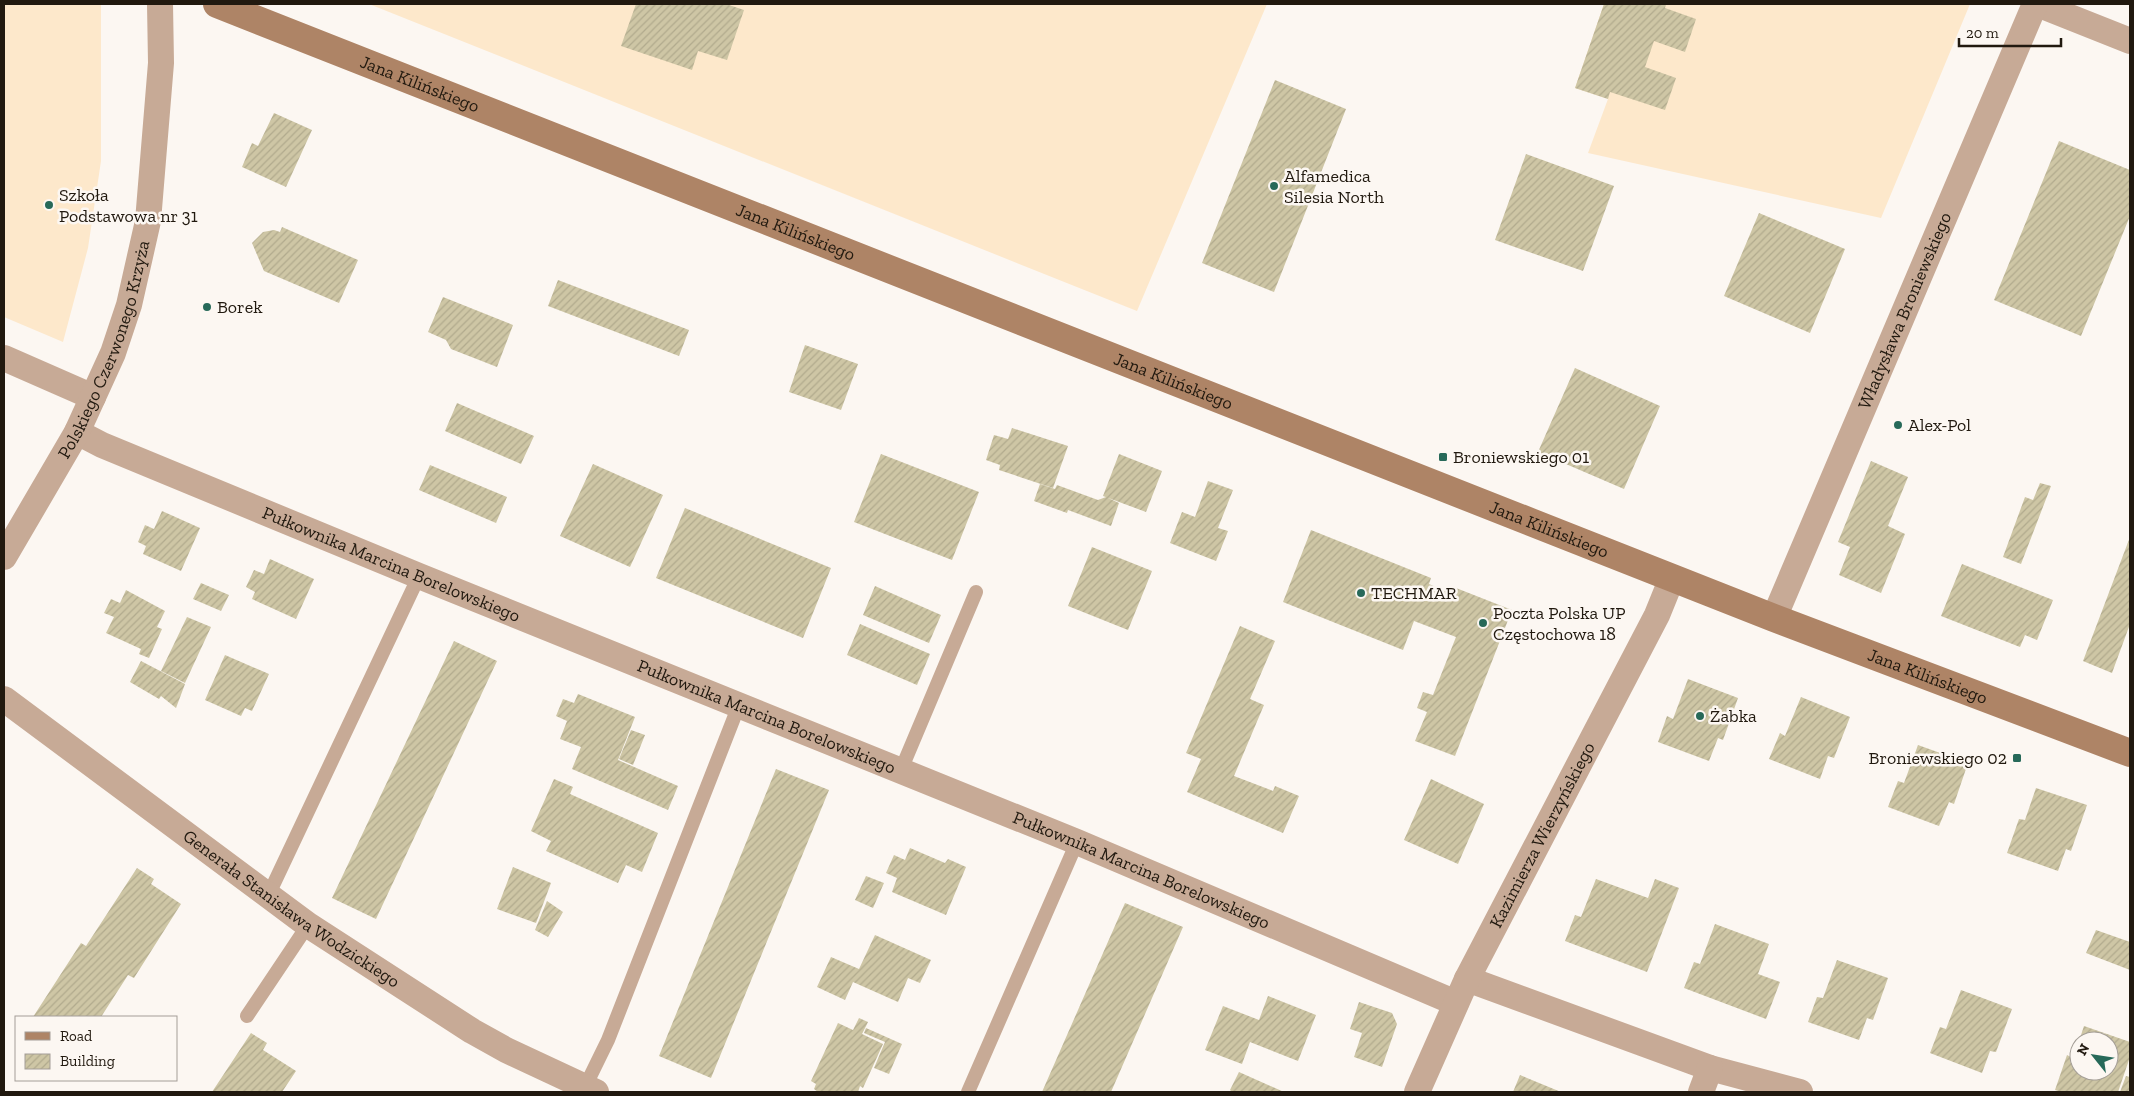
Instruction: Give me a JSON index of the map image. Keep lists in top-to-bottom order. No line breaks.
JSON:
{"streets":{"street":["Jana Kilińskiego","Władysława Broniewskiego","Polskiego Czerwonego Krzyża","Pułkownika Marcina Borelowskiego","Kazimierza Wierzyńskiego","Generała Stanisława Wodzickiego"]},"crossings":[["Jana Kilińskiego","Władysława Broniewskiego"],["Jana Kilińskiego","Kazimierza Wierzyńskiego"],["Polskiego Czerwonego Krzyża","Pułkownika Marcina Borelowskiego"],["Pułkownika Marcina Borelowskiego","Kazimierza Wierzyńskiego"]],"places":{"other":["Alfamedica Silesia North","Szkoła Podstawowa nr 31","Borek","Alex-Pol","TECHMAR","Poczta Polska UP Częstochowa 18","Żabka"],"transit":["Broniewskiego 01","Broniewskiego 02"]},"legend":["Road","Building"],"scale_bar":"20 m","north":"top left"}
